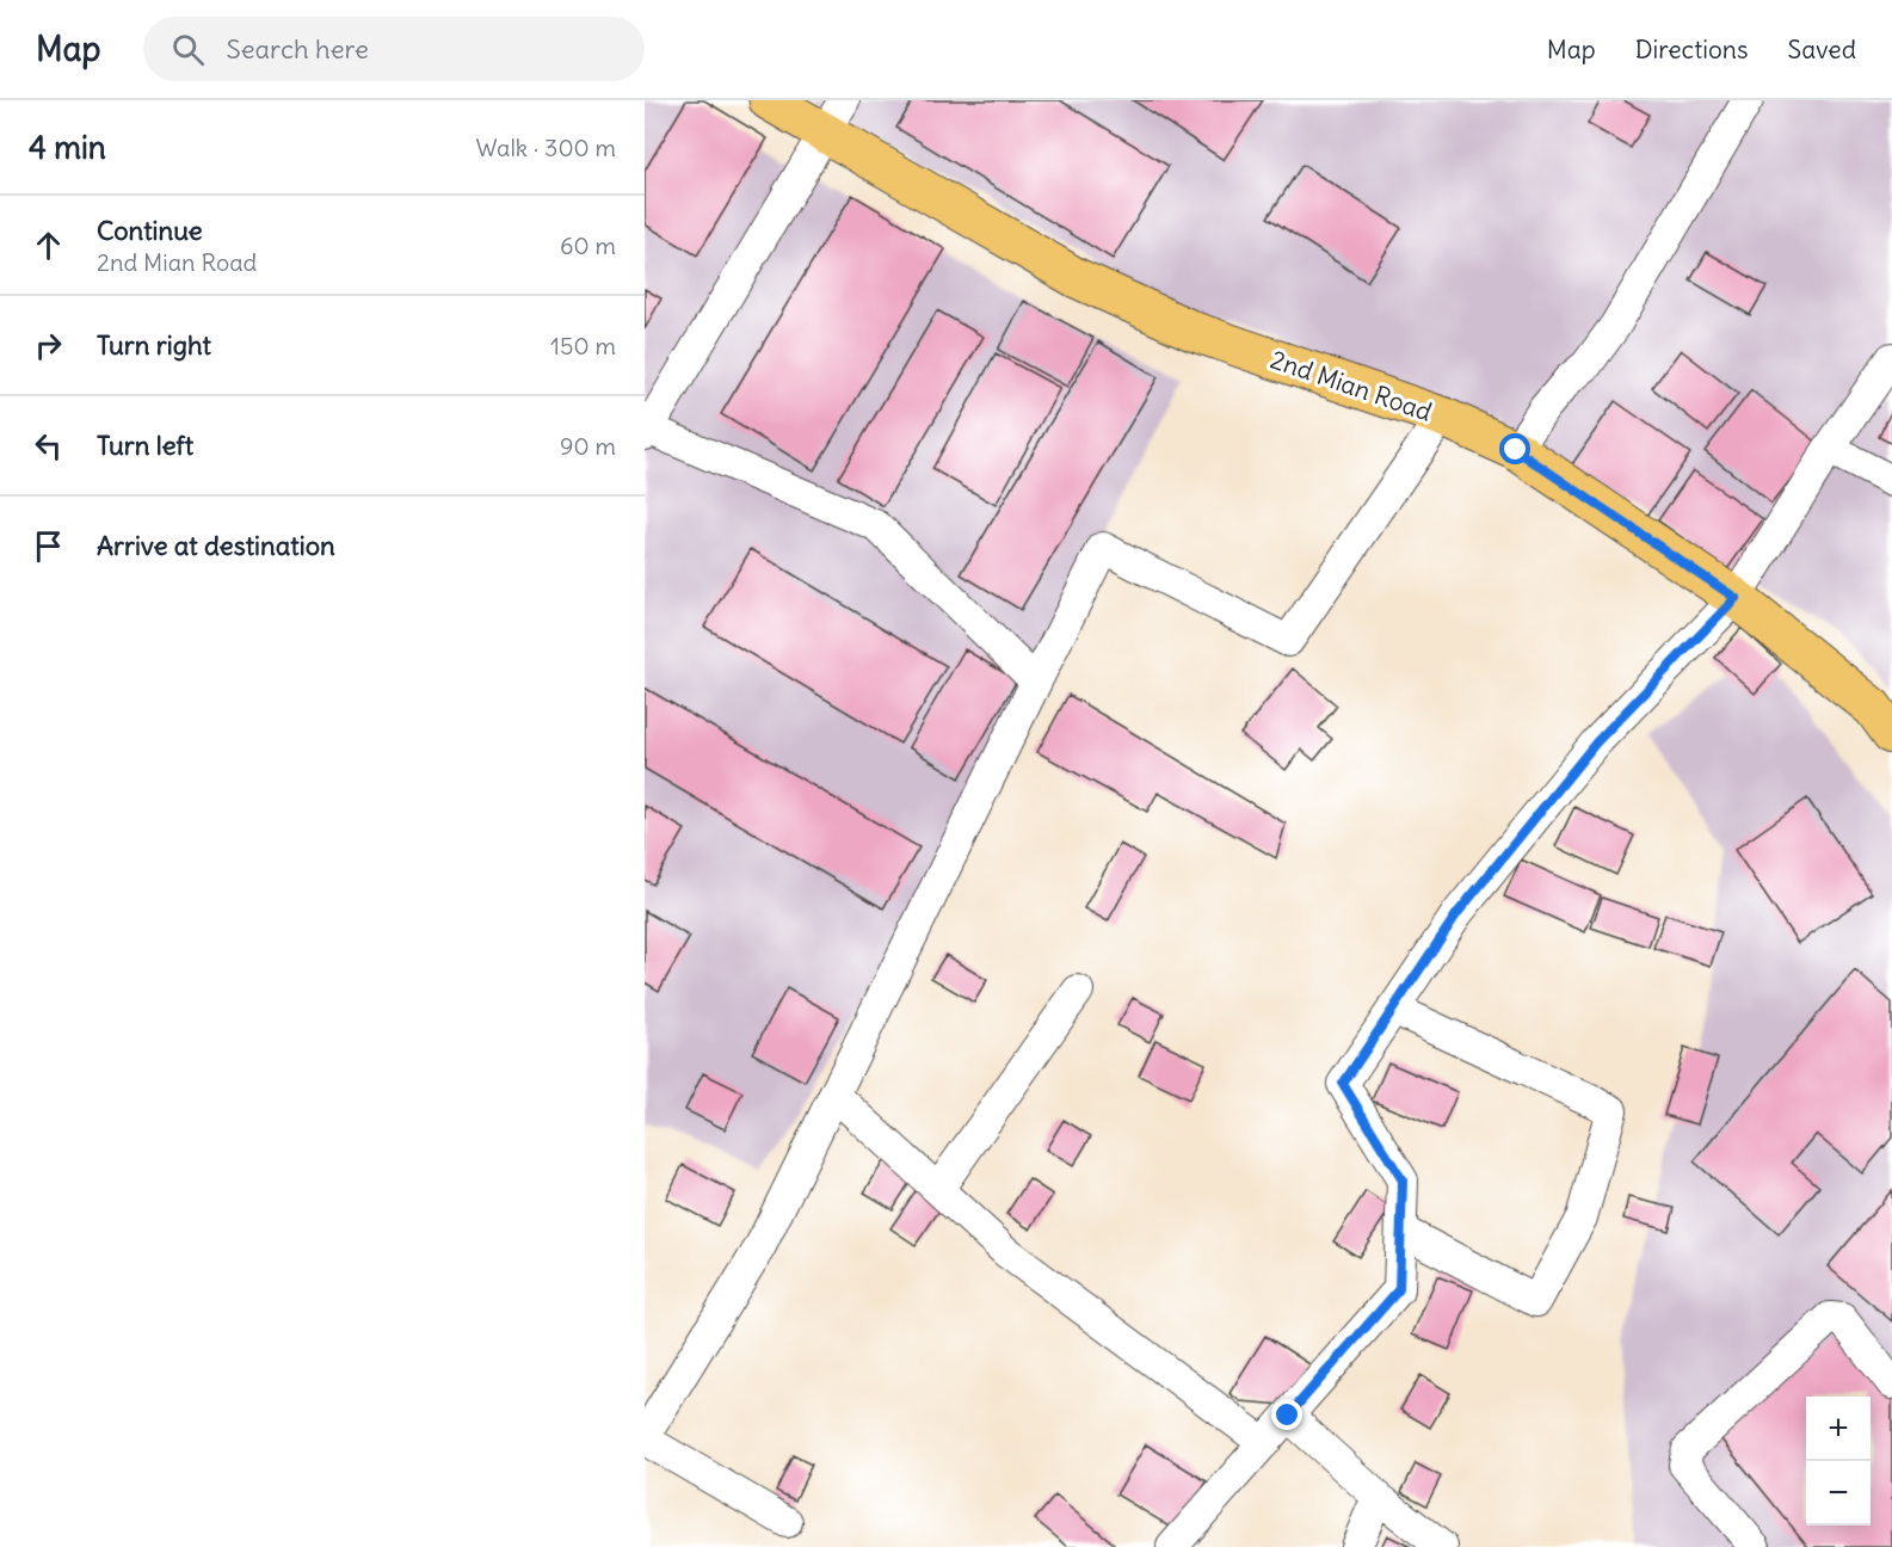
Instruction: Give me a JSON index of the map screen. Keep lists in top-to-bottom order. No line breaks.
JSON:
{"streets":{"main road":["2nd Mian Road"]},"page":{"header":"Map","search":"Search here","nav":["Map","Directions","Saved"],"heading":["4 min","Walk · 300 m"],"list":[["Continue","2nd Mian Road","60 m"],["Turn right","150 m"],["Turn left","90 m"],"Arrive at destination"],"map_buttons":["+","−"]}}
